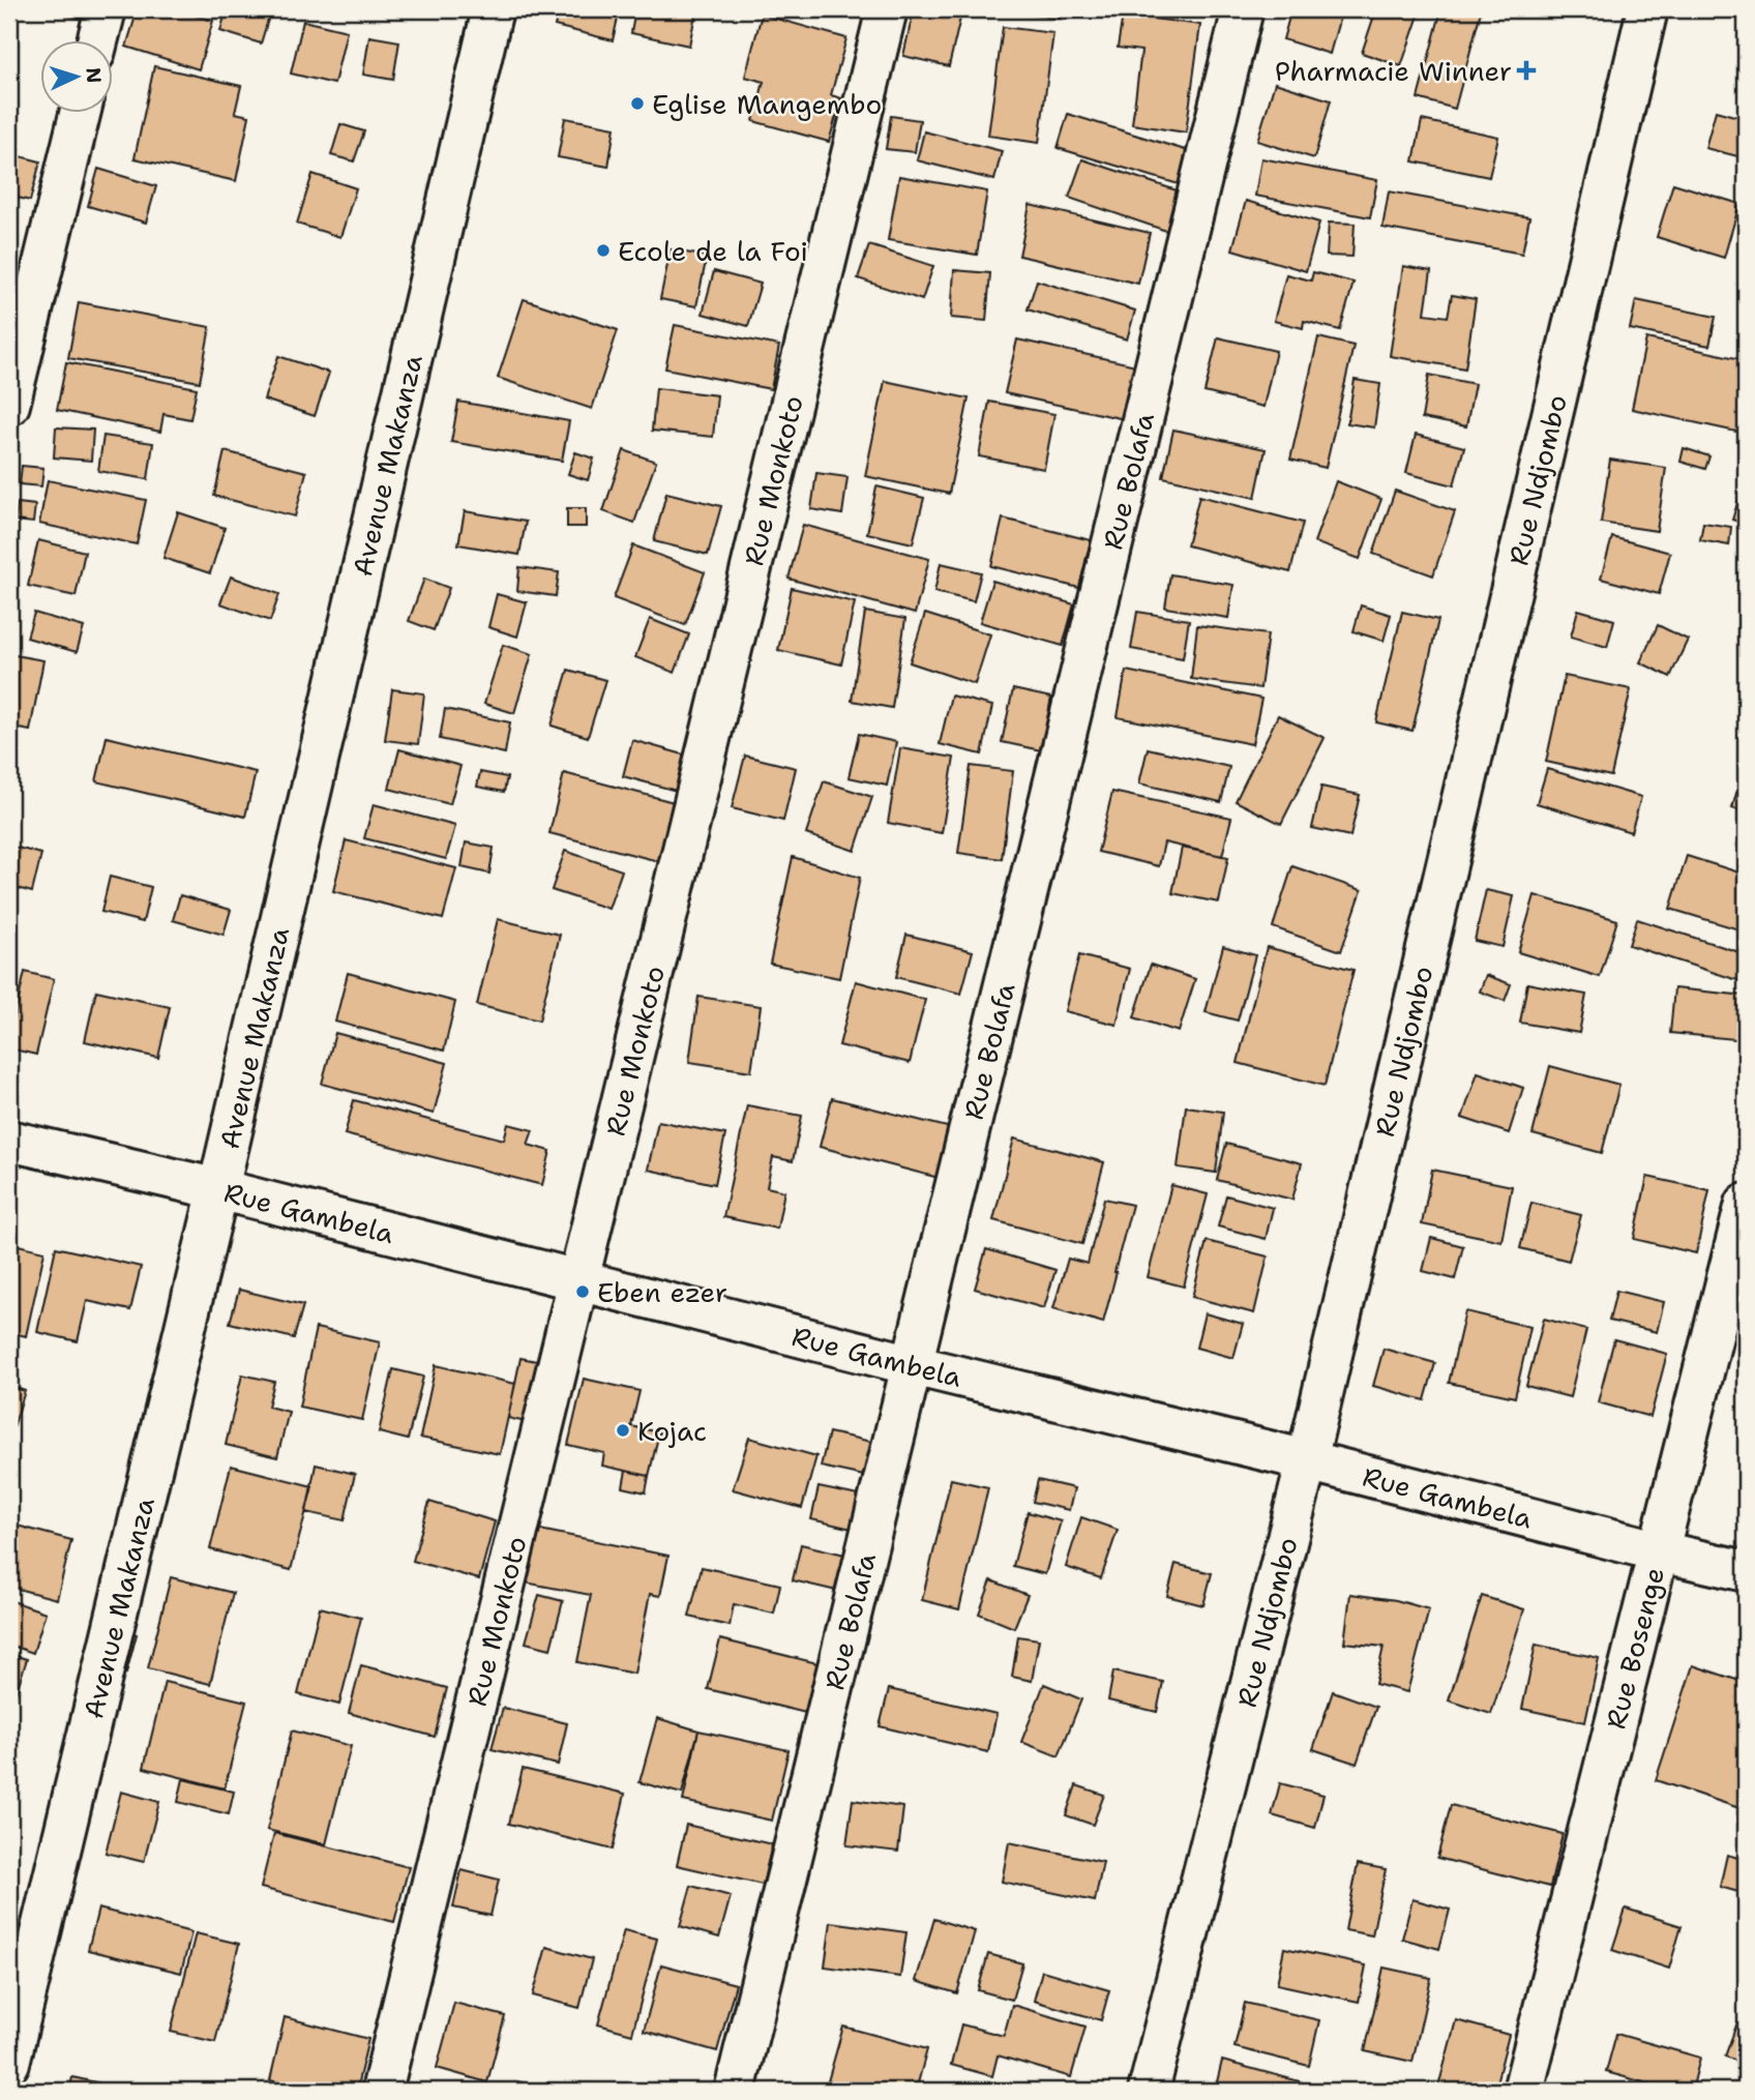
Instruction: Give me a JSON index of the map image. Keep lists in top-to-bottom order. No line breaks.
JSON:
{"streets":{"street":["Avenue Makanza","Rue Monkoto","Rue Bolafa","Rue Ndjombo","Rue Gambela","Rue Bosenge"]},"crossings":[["Avenue Makanza","Rue Gambela"],["Rue Monkoto","Rue Gambela"],["Rue Bolafa","Rue Gambela"],["Rue Ndjombo","Rue Gambela"],["Rue Gambela","Rue Bosenge"]],"places":{"health":["Pharmacie Winner"],"other":["Eglise Mangembo","Ecole de la Foi","Eben ezer","Kojac"]},"north":"right"}
